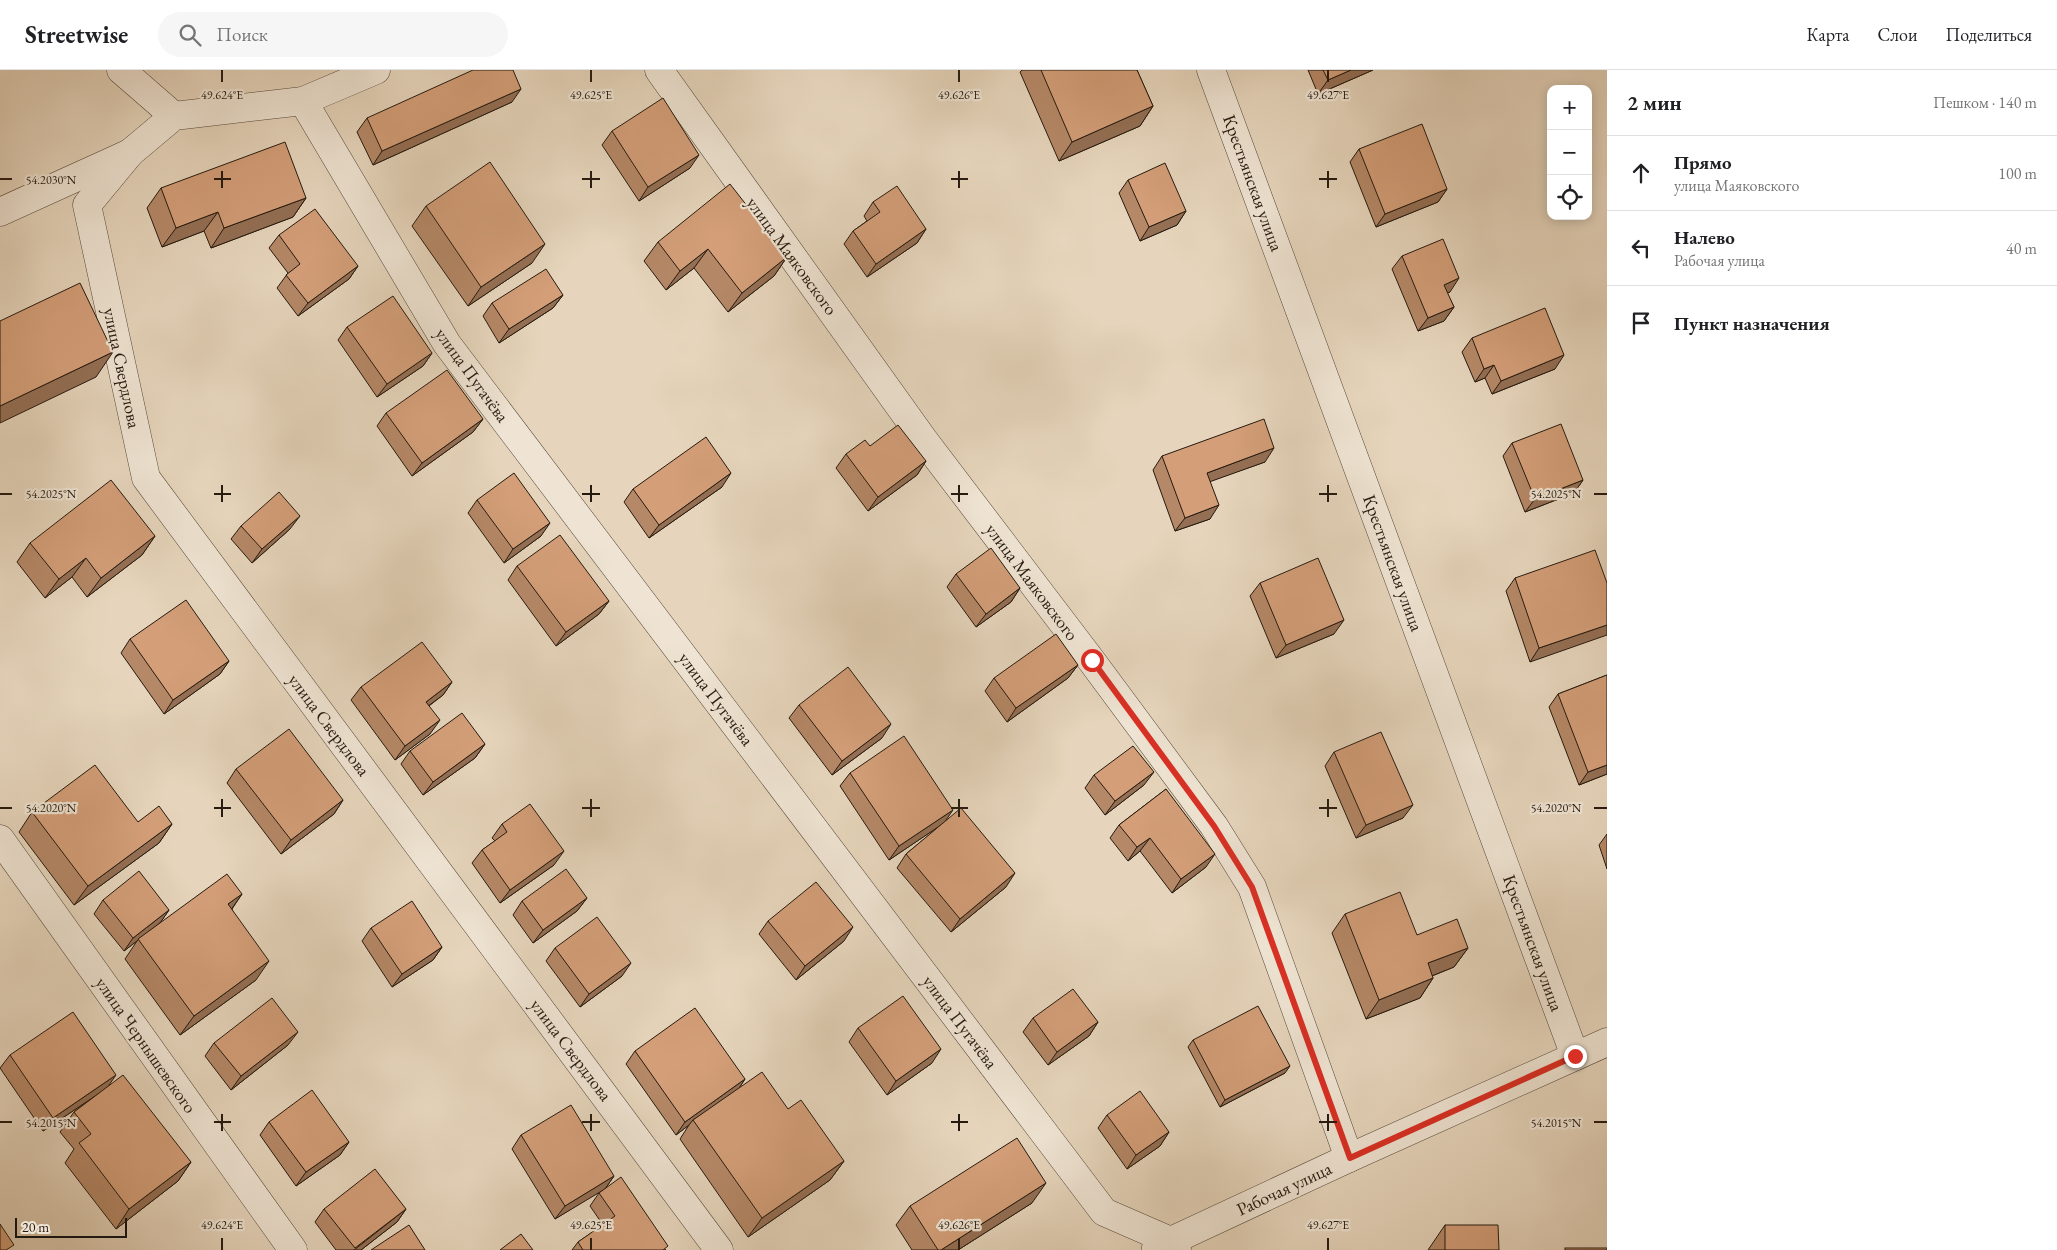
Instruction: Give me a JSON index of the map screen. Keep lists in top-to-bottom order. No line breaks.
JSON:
{"streets":{"street":["Крестьянская улица","улица Маяковского","улица Свердлова","улица Пугачёва","улица Чернышевского","Рабочая улица"]},"crossings":[["Крестьянская улица","Рабочая улица"],["улица Маяковского","Рабочая улица"],["улица Пугачёва","Рабочая улица"]],"scale_bar":"20 m","page":{"header":"Streetwise","search":"Поиск","nav":["Карта","Слои","Поделиться"],"heading":["2 мин","Пешком · 140 m"],"map_buttons":["+","−"],"list":[["Прямо","улица Маяковского","100 m"],["Налево","Рабочая улица","40 m"],"Пункт назначения"],"scale":"20 m"},"coordinates":["49.624°E","49.625°E","49.626°E","49.627°E","54.2030°N","54.2025°N","54.2020°N","54.2015°N"]}
